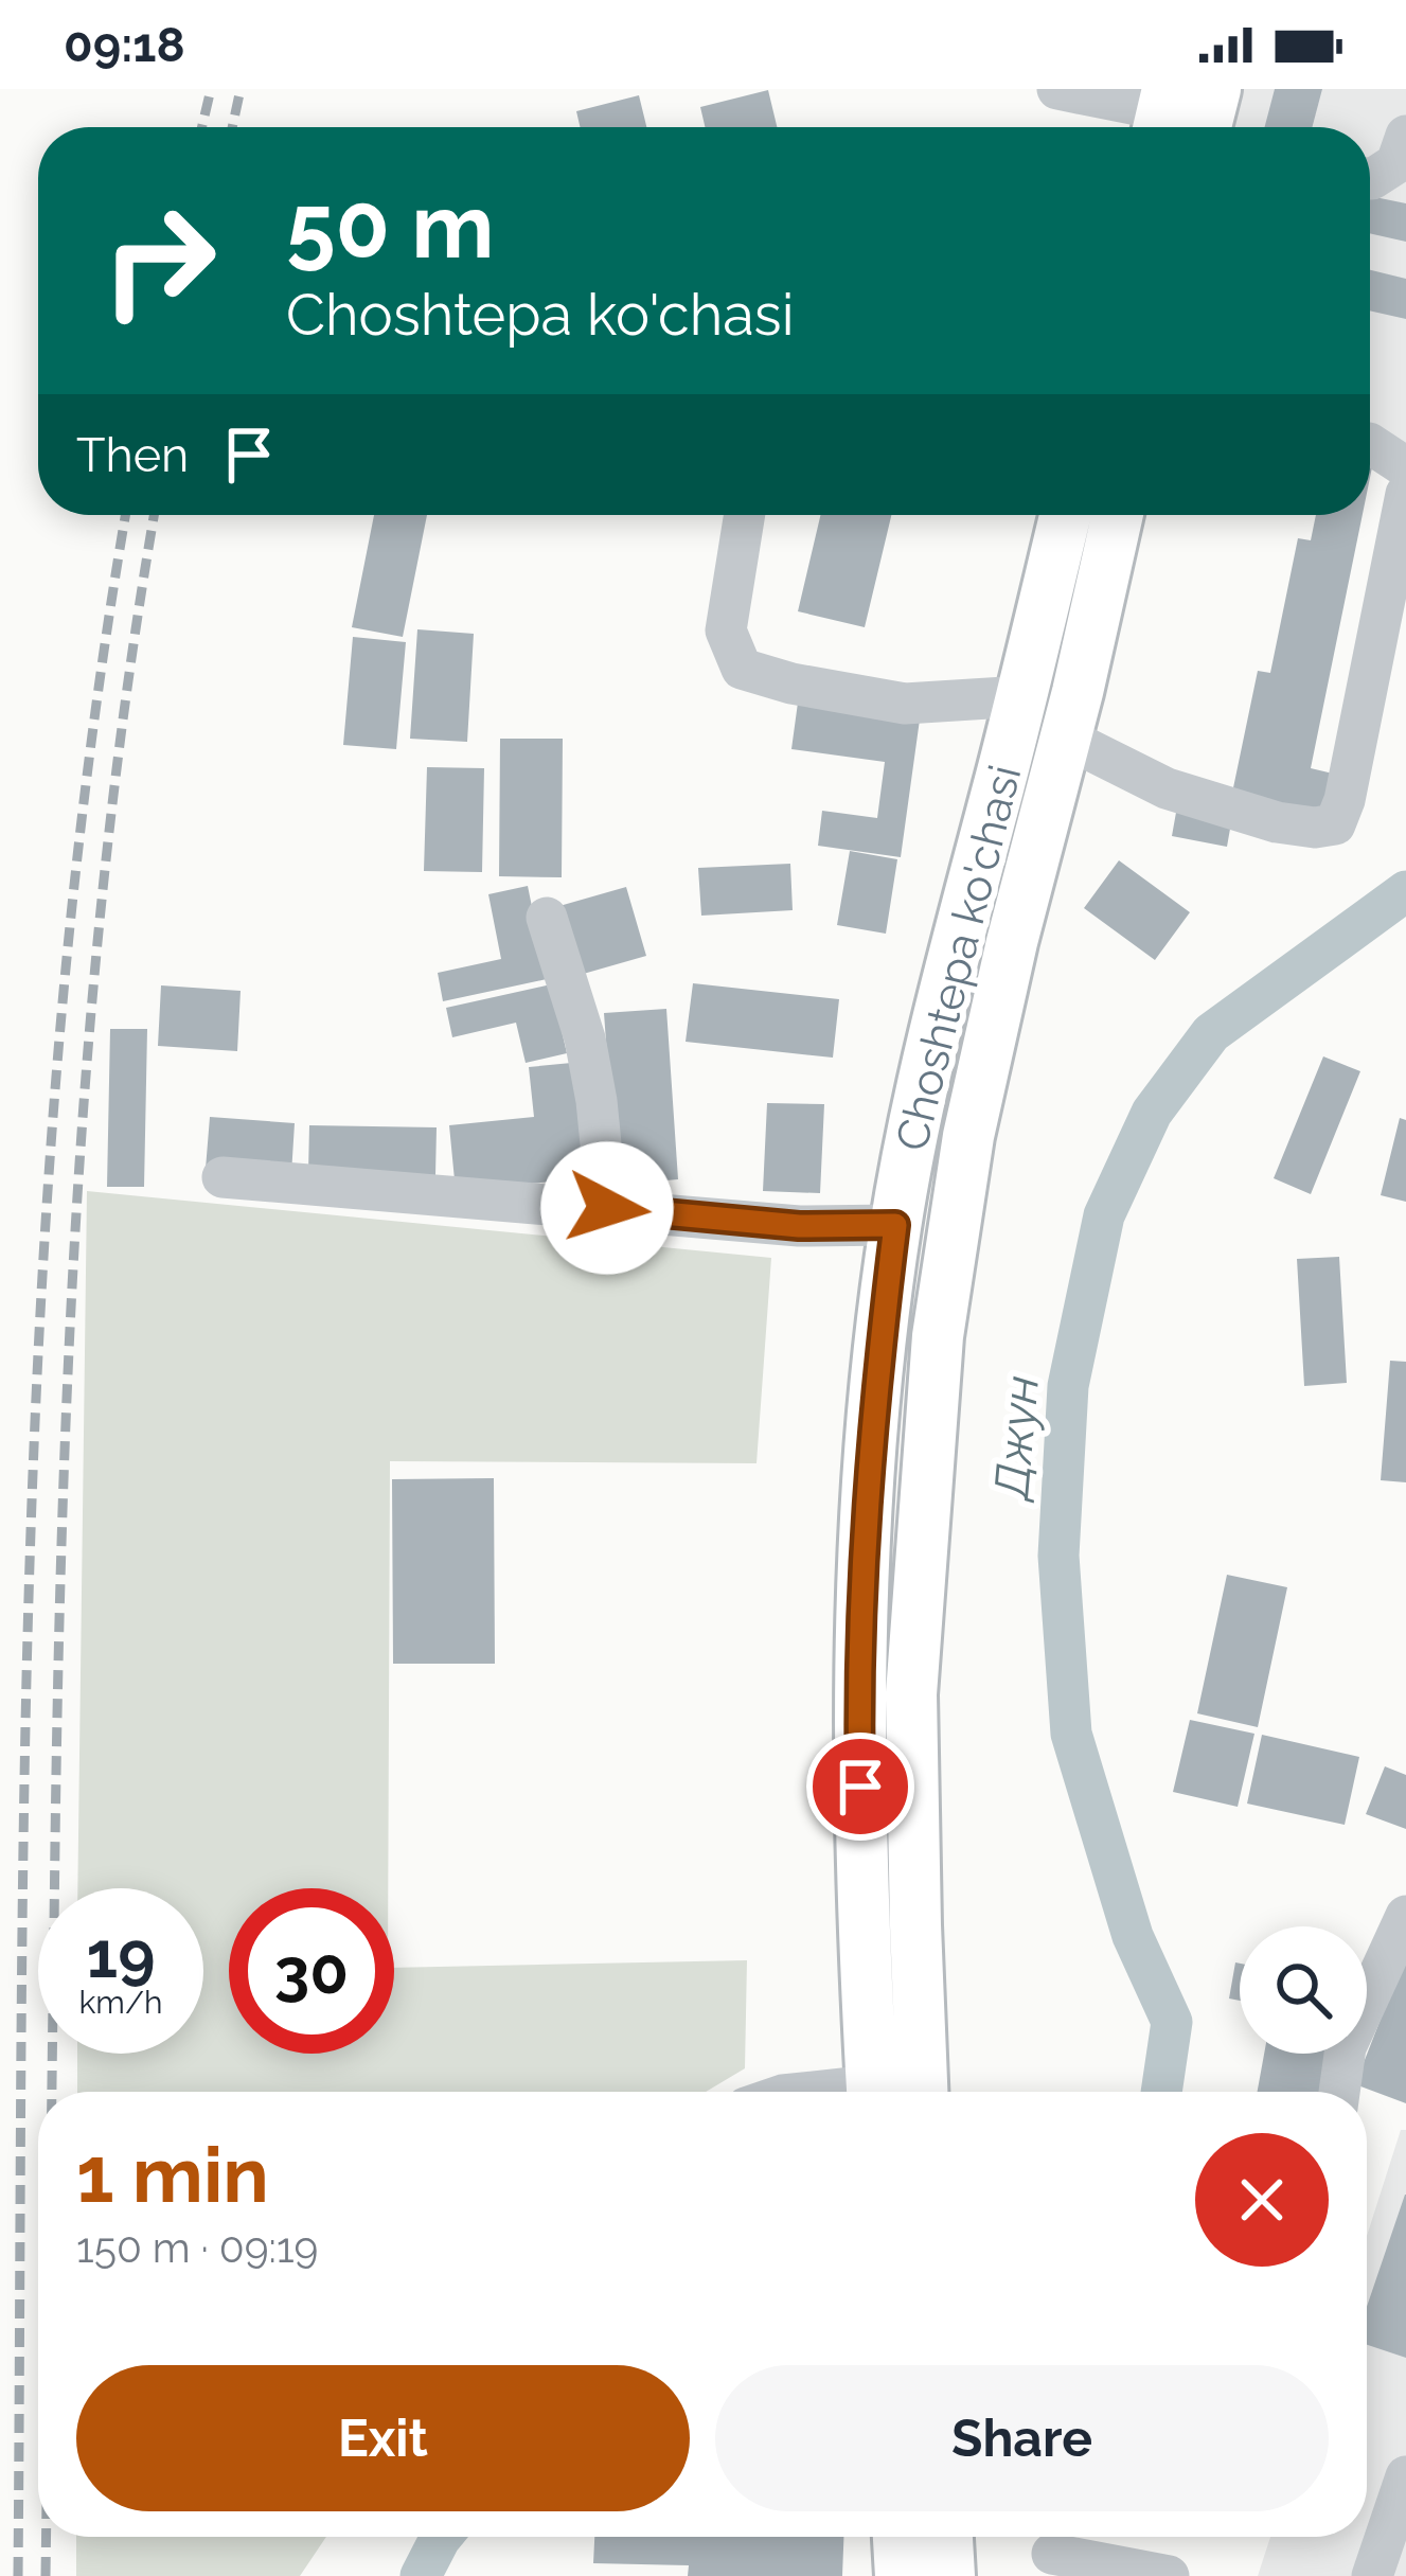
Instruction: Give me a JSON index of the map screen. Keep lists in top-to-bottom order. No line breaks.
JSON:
{"streets":{"main road":["Choshtepa ko'chasi"]},"water":["Джун"],"page":{"status":"09:18","turn":["50 m","Choshtepa ko'chasi"],"then":"Then","speed":"19 km/h","limit":"30","heading":["1 min","150 m · 09:19"],"buttons":["Exit","Share"]}}
